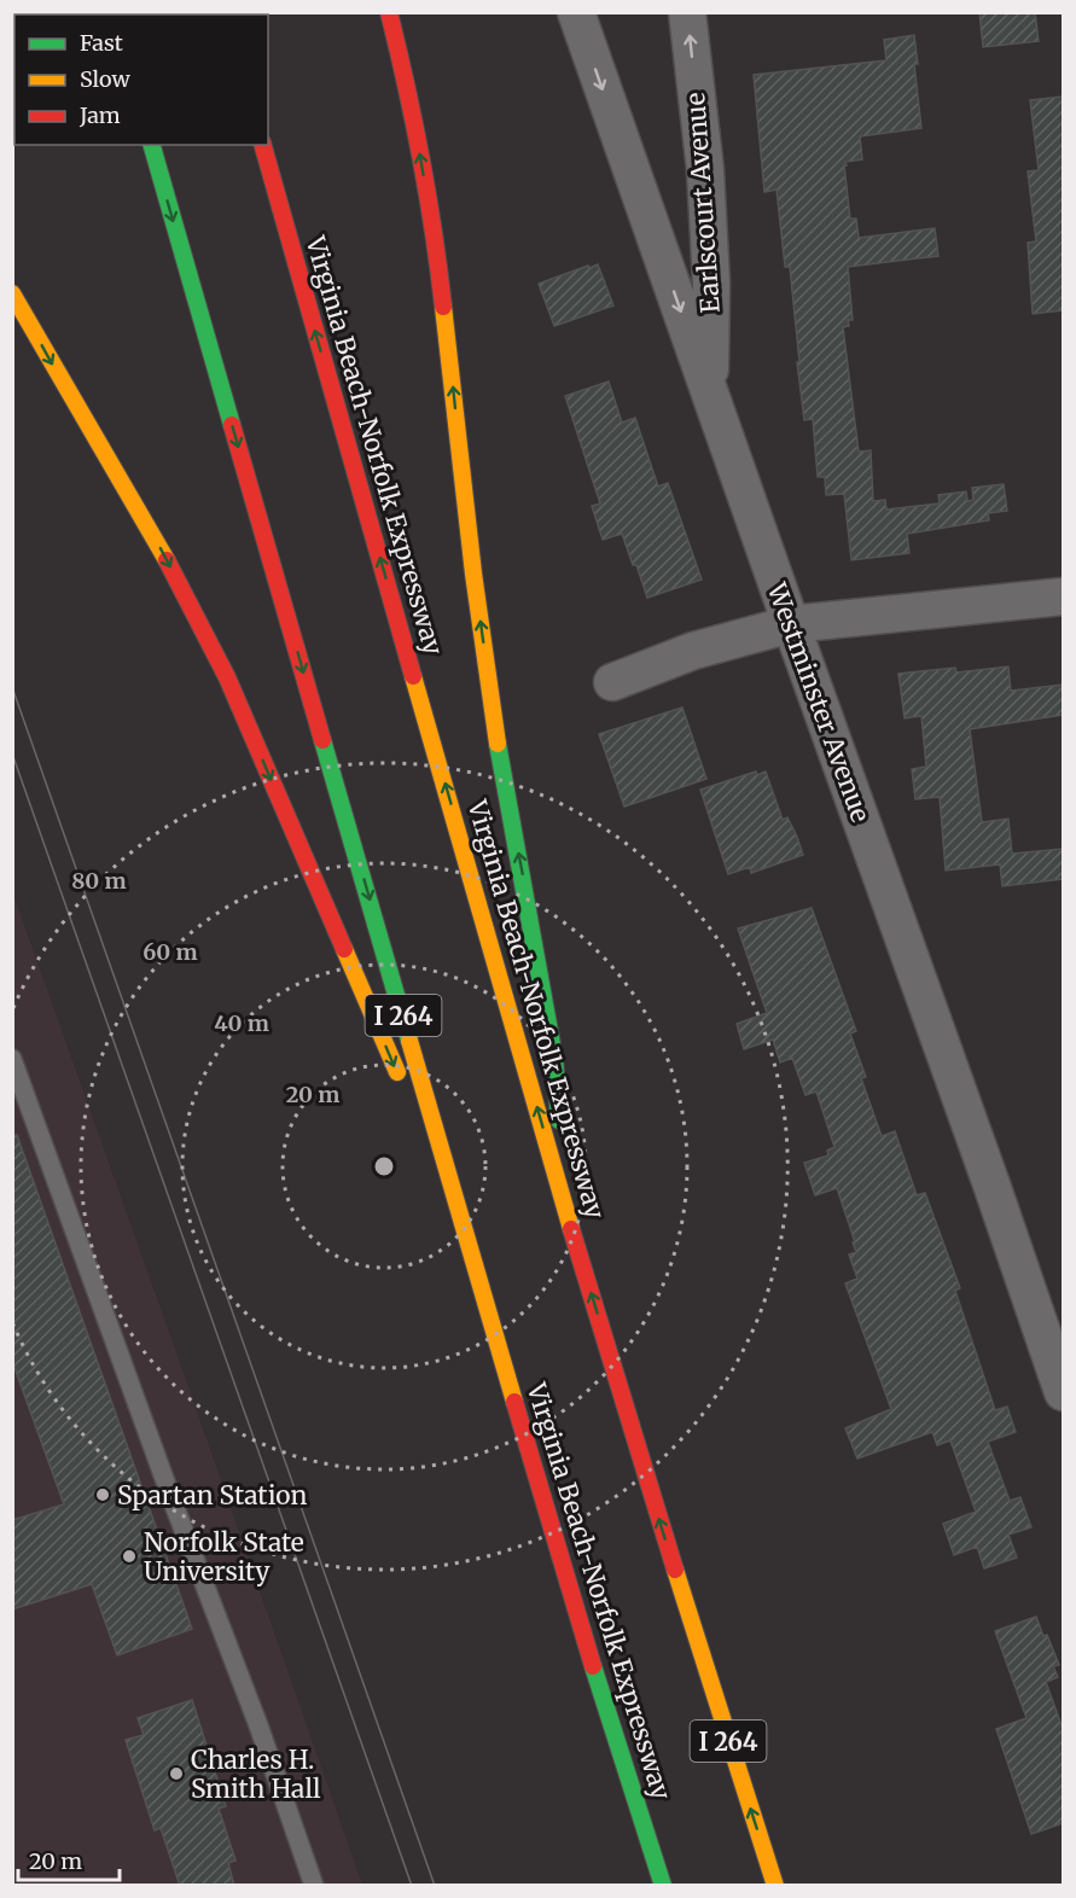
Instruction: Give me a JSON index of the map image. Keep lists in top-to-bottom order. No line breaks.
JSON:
{"streets":{"highway":["Virginia Beach-Norfolk Expressway","I 264"],"street":["Earlscourt Avenue","Westminster Avenue"]},"crossings":[["Earlscourt Avenue","Westminster Avenue"]],"one_way":["Earlscourt Avenue"],"places":["Spartan Station","Norfolk State University","Charles H. Smith Hall"],"legend":["Fast","Slow","Jam"],"scale_bar":"20 m","rings":["80 m","60 m","40 m","20 m"]}
